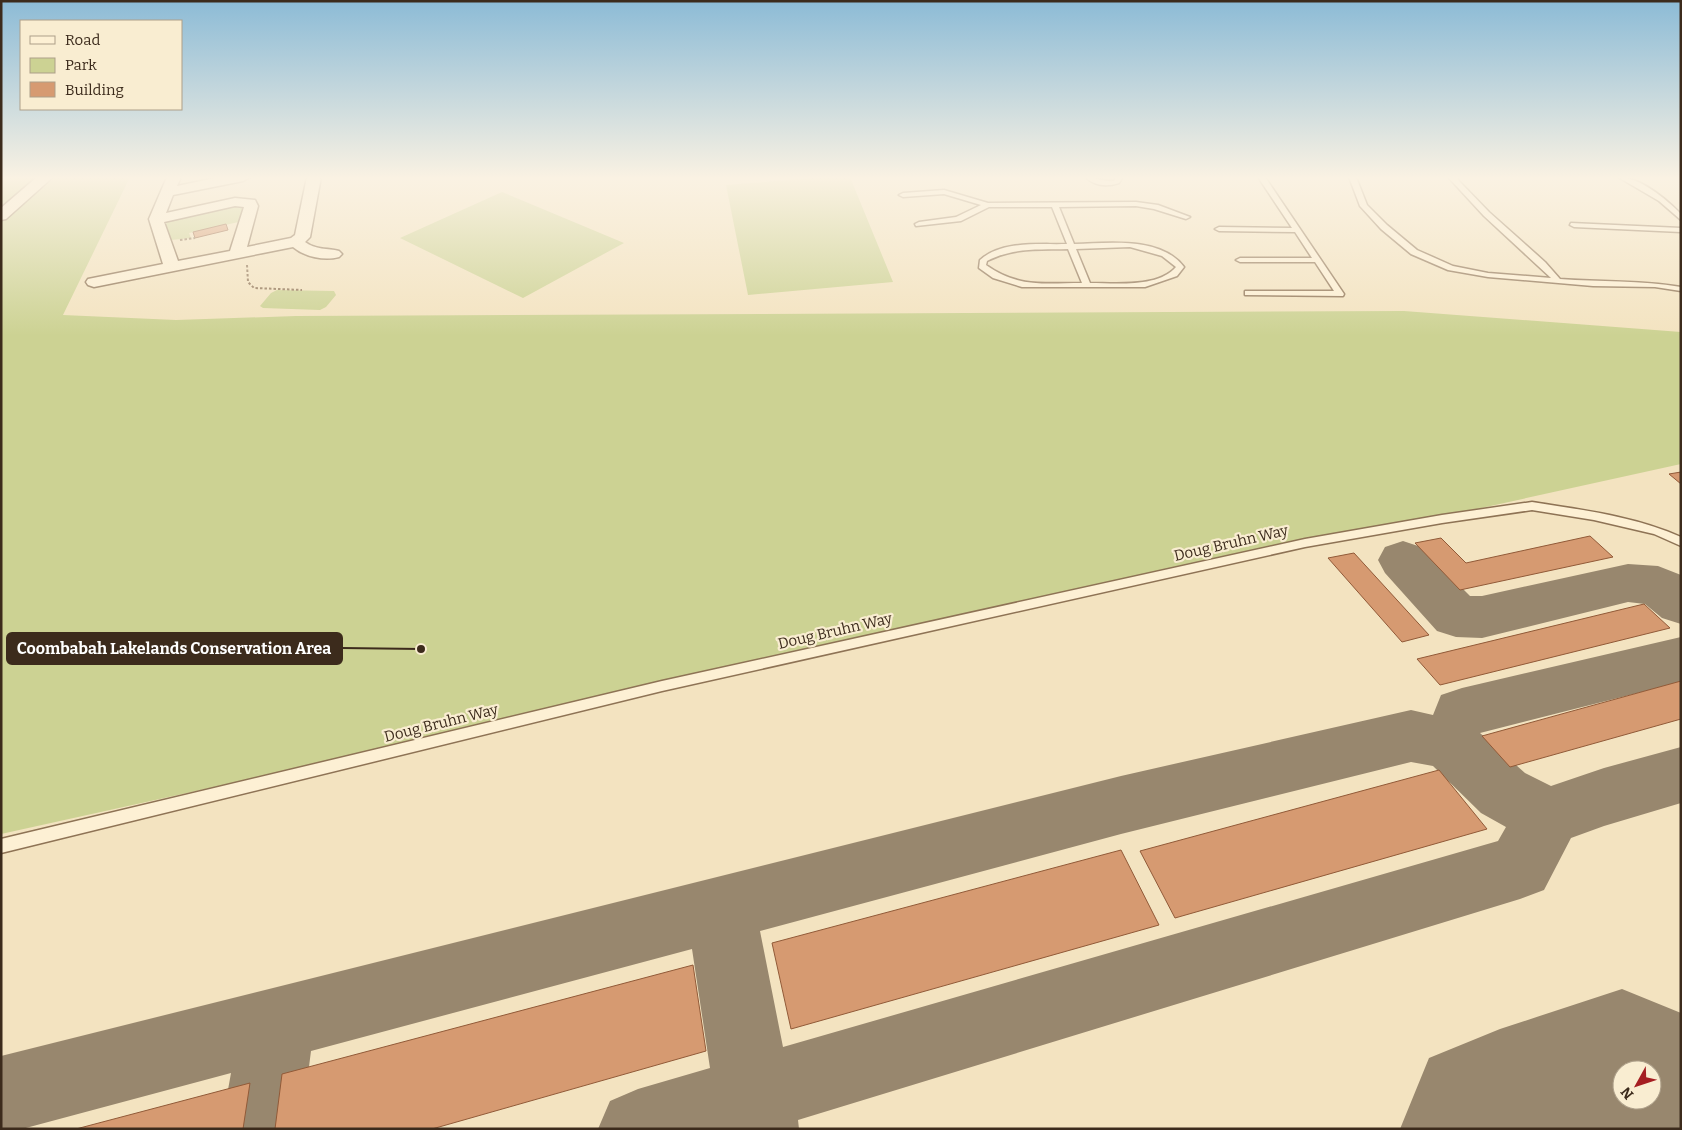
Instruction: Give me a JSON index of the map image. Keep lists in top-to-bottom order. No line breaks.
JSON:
{"streets":{"lane":["Doug Bruhn Way"]},"places":["Coombabah Lakelands Conservation Area"],"legend":["Road","Park","Building"],"north":"bottom left"}
